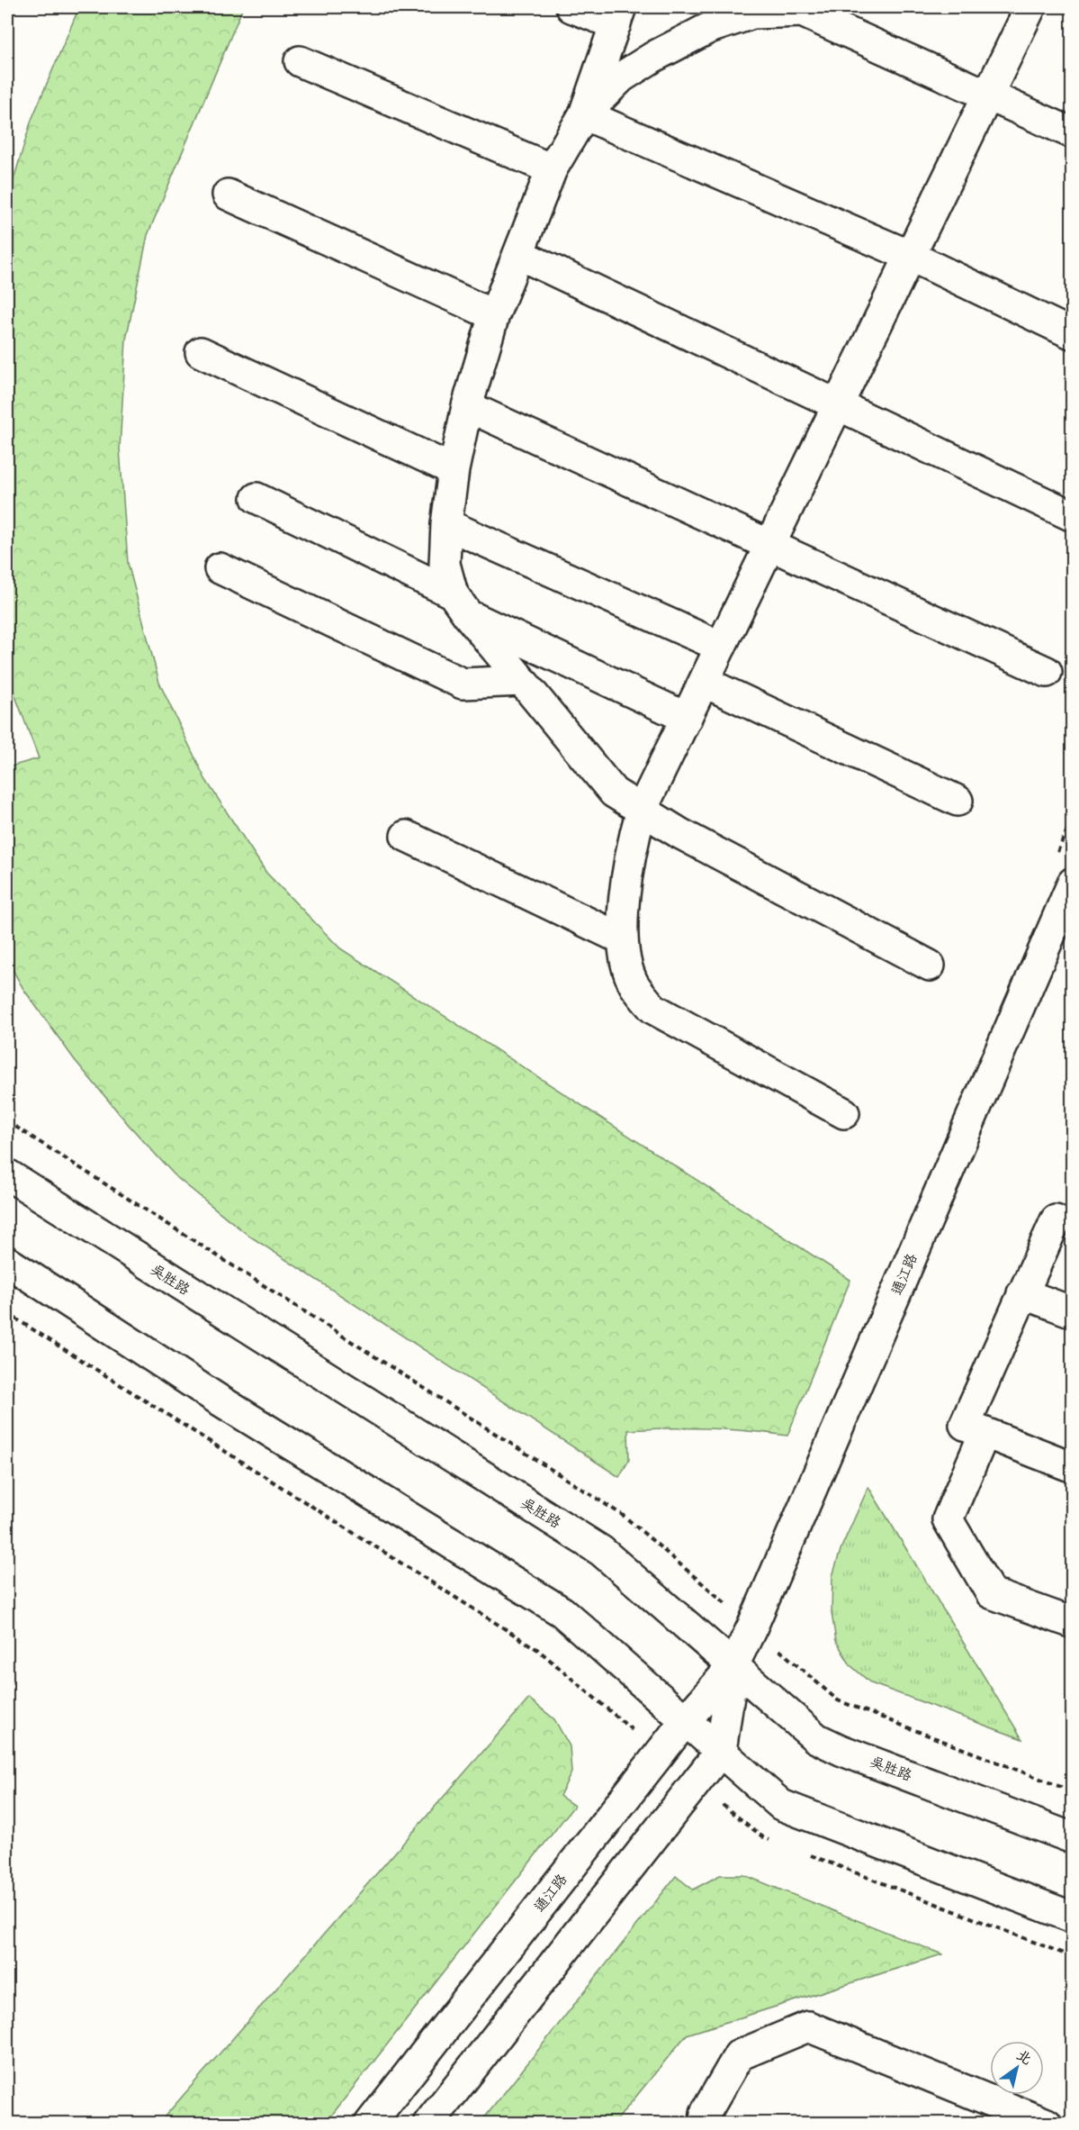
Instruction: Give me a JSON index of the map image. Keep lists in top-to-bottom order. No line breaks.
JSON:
{"streets":{"street":["通江路","吴胜路"]},"crossings":[["通江路","吴胜路"]],"north":"top right"}
